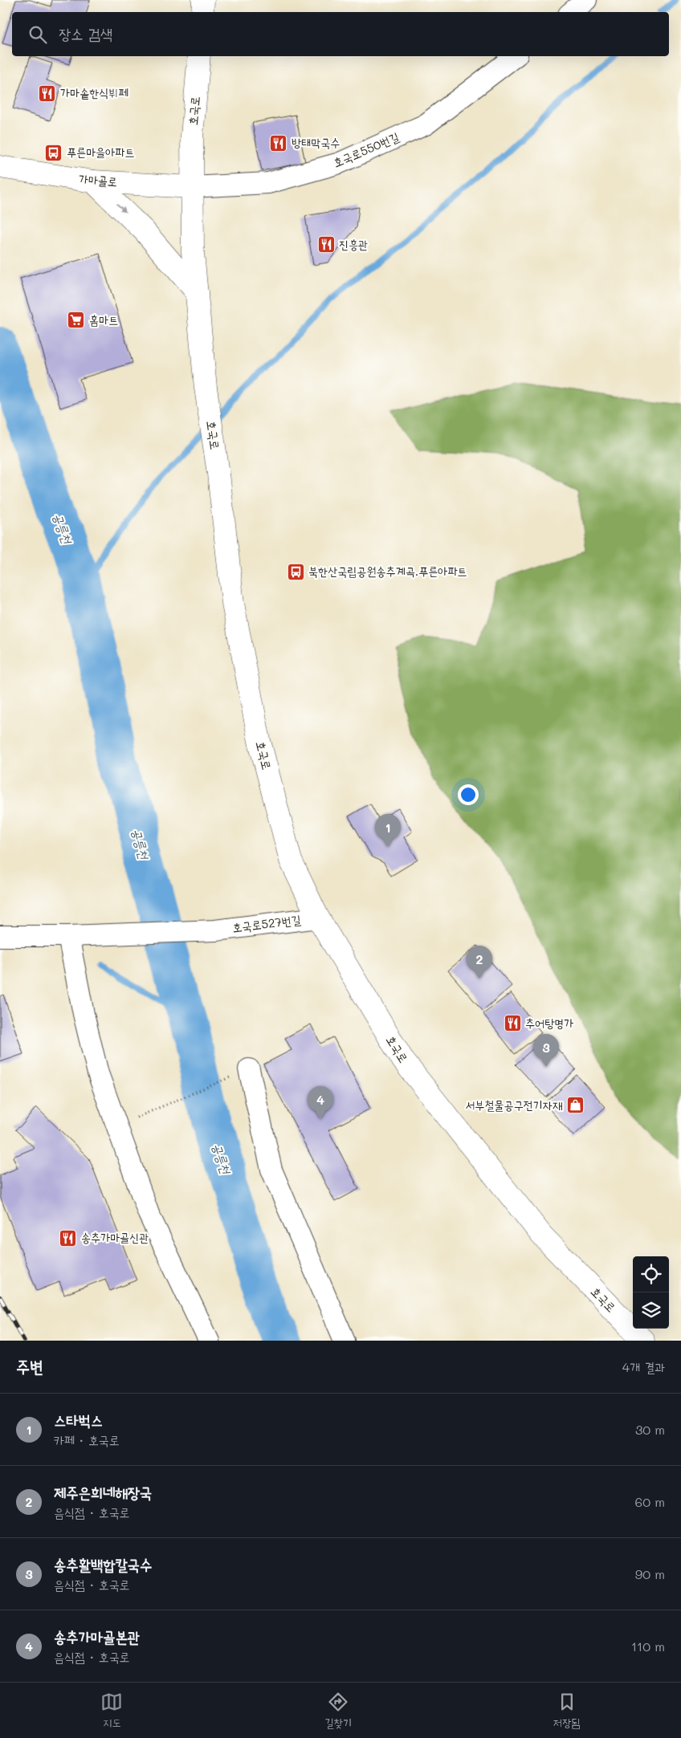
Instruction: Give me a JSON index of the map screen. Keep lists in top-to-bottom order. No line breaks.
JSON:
{"streets":{"street":["호국로","호국로550번길","가마골로","호국로527번길"]},"crossings":[["호국로","호국로550번길"],["호국로","가마골로"],["호국로","호국로527번길"],["호국로550번길","가마골로"]],"water":["공릉천"],"places":{"restaurant":["가마솥한식뷔페","방태막국수","진흥관","추어탕명가","송추가마골신관"],"bus stop":["푸른마을아파트","북한산국립공원송추계곡.푸른아파트"],"supermarket":["홈마트"],"shop":["서부철물공구전기자재"]},"page":{"search":"장소 검색","pins":["1","2","3","4"],"heading":["주변","4개 결과"],"list":[{"mark":"1","name":"스타벅스","note":"카페 · 호국로","value":"30 m"},{"mark":"2","name":"제주은희네해장국","note":"음식점 · 호국로","value":"60 m"},{"mark":"3","name":"송추활백합칼국수","note":"음식점 · 호국로","value":"90 m"},{"mark":"4","name":"송추가마골본관","note":"음식점 · 호국로","value":"110 m"}],"nav":["지도","길찾기","저장됨"]}}
